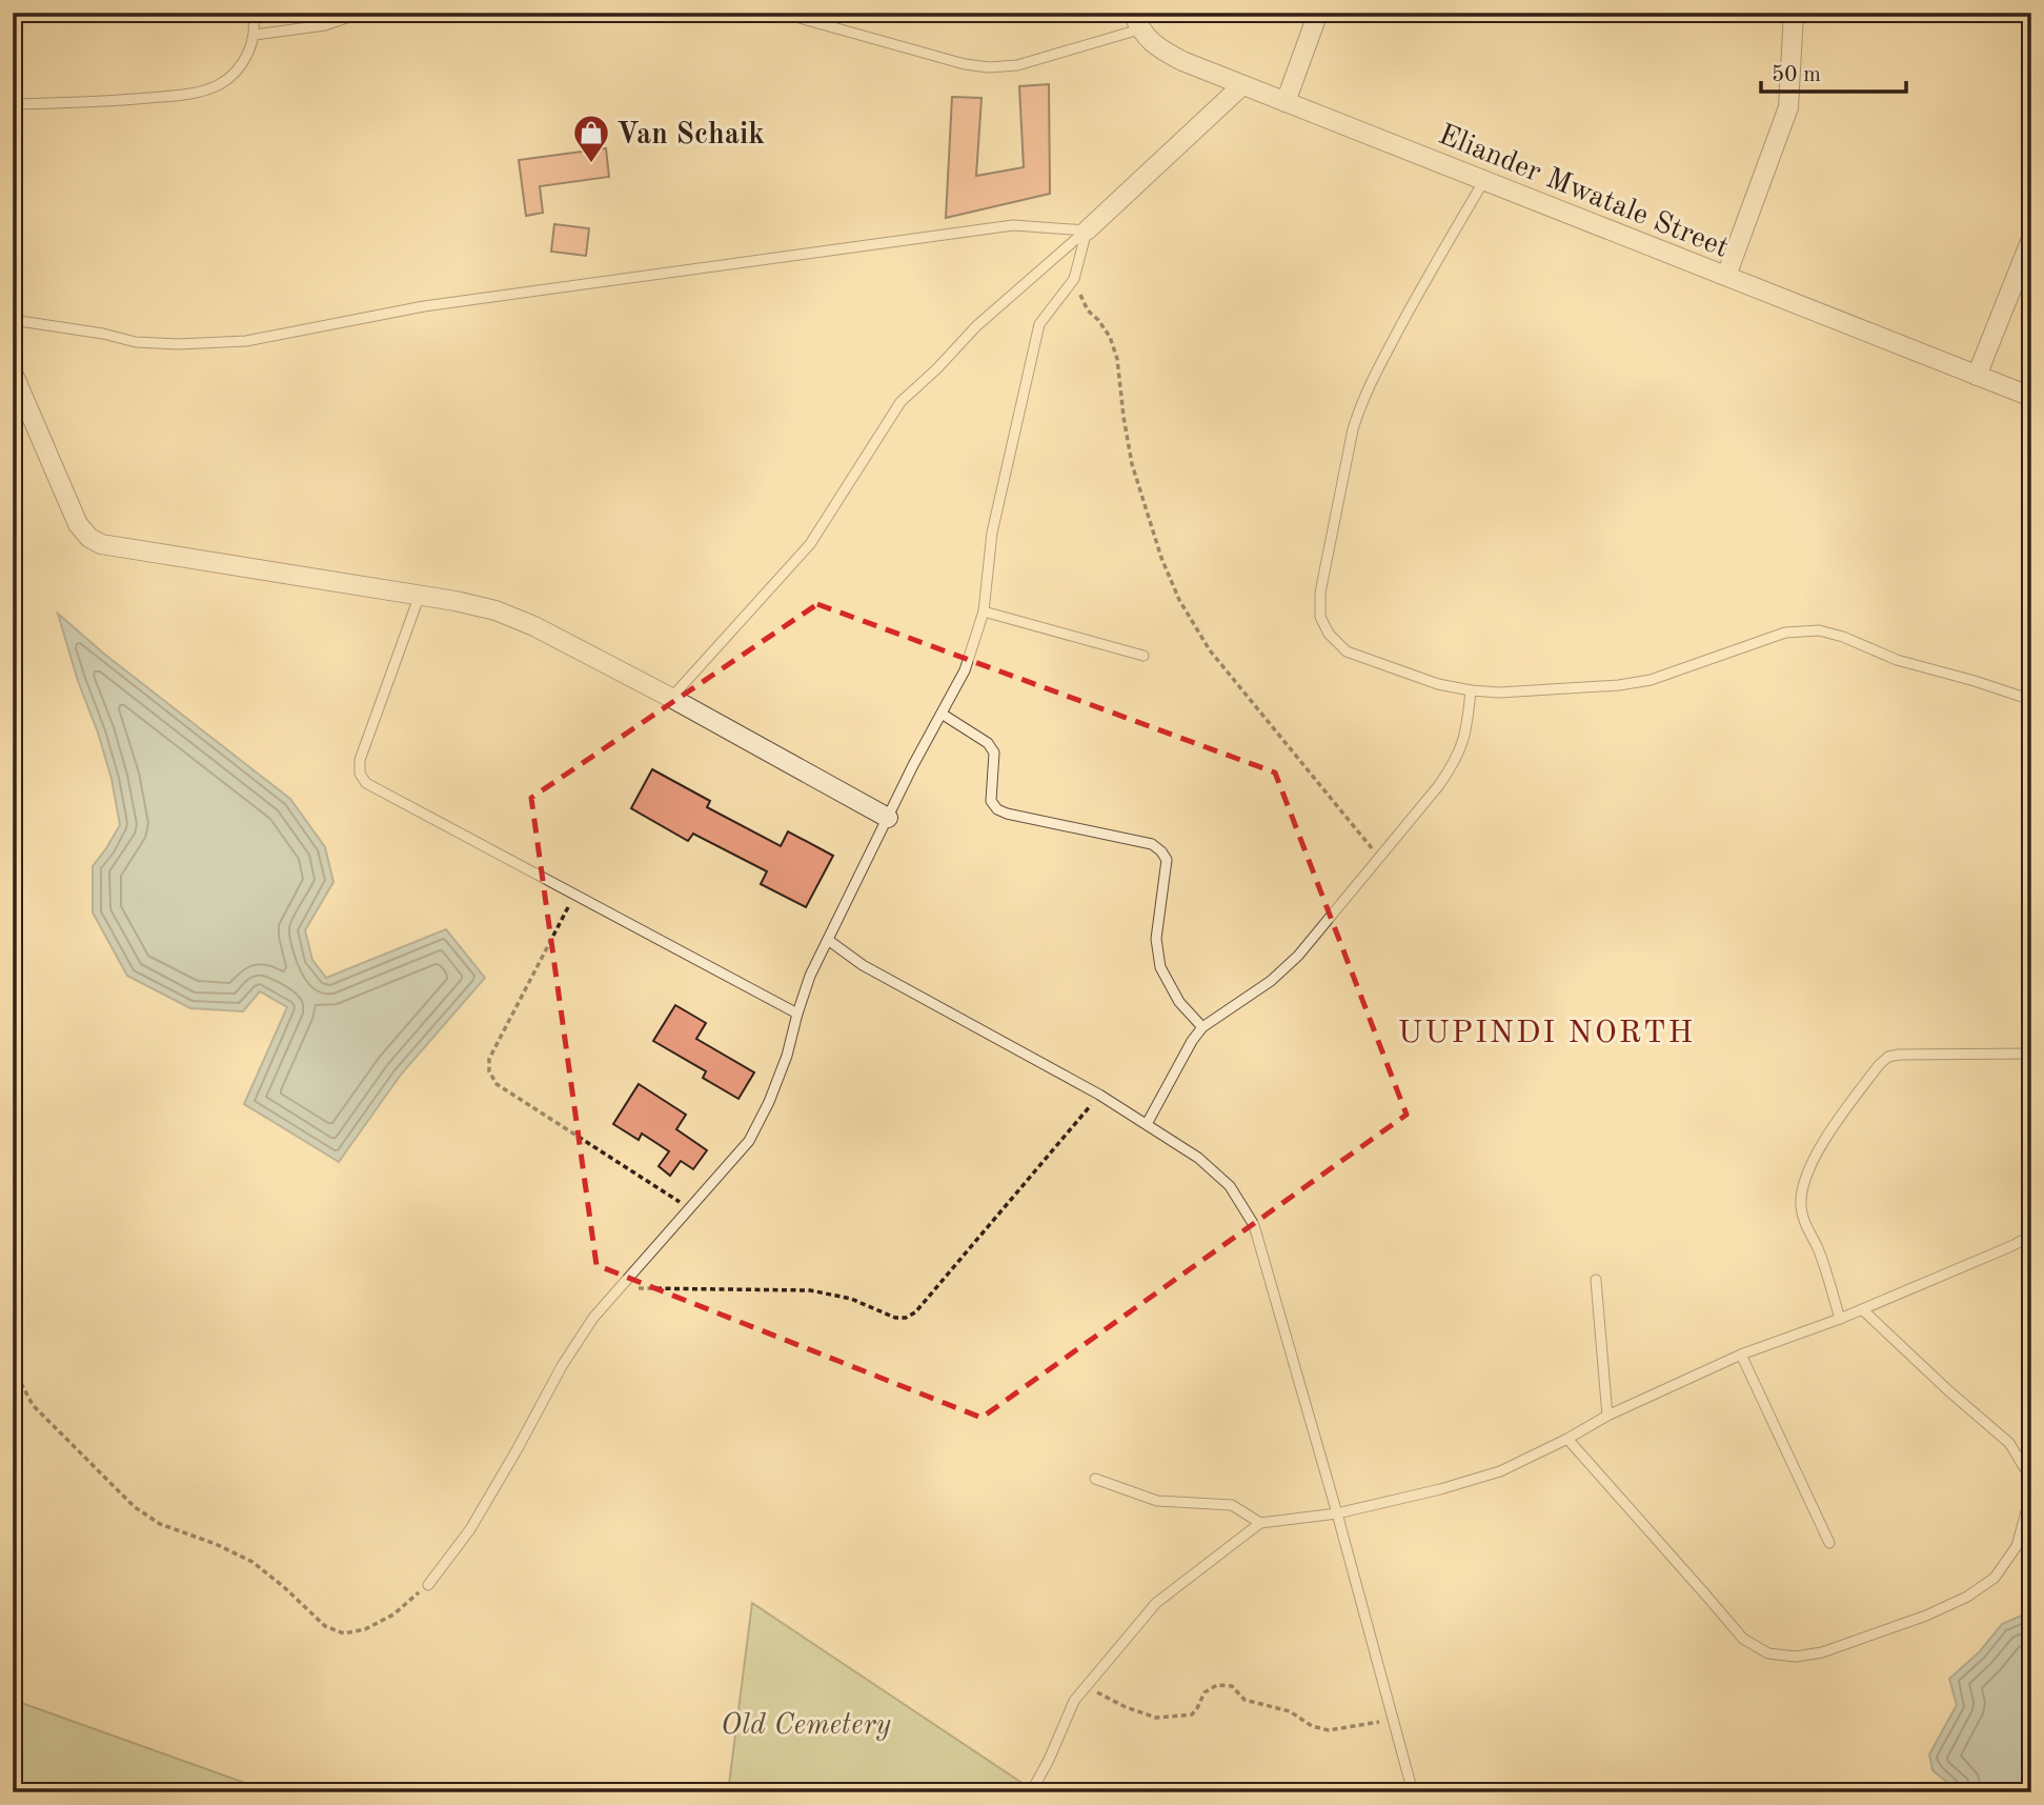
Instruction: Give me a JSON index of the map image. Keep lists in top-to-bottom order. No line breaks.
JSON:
{"streets":{"street":["Eliander Mwatale Street"]},"districts":["UUPINDI NORTH"],"parks":["Old Cemetery"],"places":{"shop":["Van Schaik"]},"scale_bar":"50 m"}
